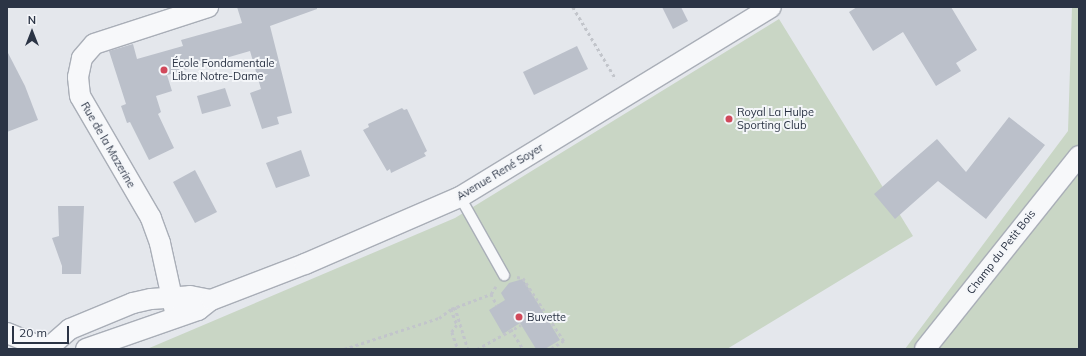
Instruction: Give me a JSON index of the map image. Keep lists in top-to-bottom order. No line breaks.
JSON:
{"streets":{"street":["Rue de la Mazerine","Avenue René Soyer","Champ du Petit Bois"]},"crossings":[["Rue de la Mazerine","Avenue René Soyer"]],"places":["École Fondamentale Libre Notre-Dame","Royal La Hulpe Sporting Club","Buvette"],"scale_bar":"20 m","north":"top"}
